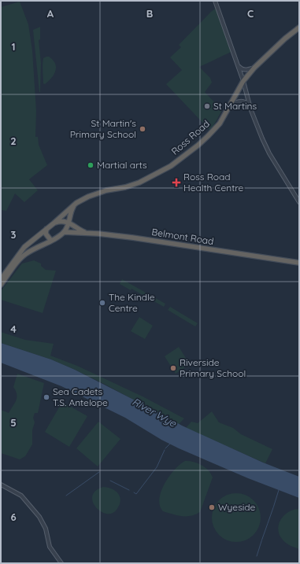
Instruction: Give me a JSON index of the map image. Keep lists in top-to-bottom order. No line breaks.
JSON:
{"streets":{"highway":["Ross Road","Belmont Road"]},"water":["River Wye"],"places":{"other":["St Martins","St Martin's Primary School","Martial arts","The Kindle Centre","Riverside Primary School","Sea Cadets T.S. Antelope","Wyeside"],"health":["Ross Road Health Centre"]},"grid":{"columns":["A","B","C"],"rows":["1","2","3","4","5","6"]}}
